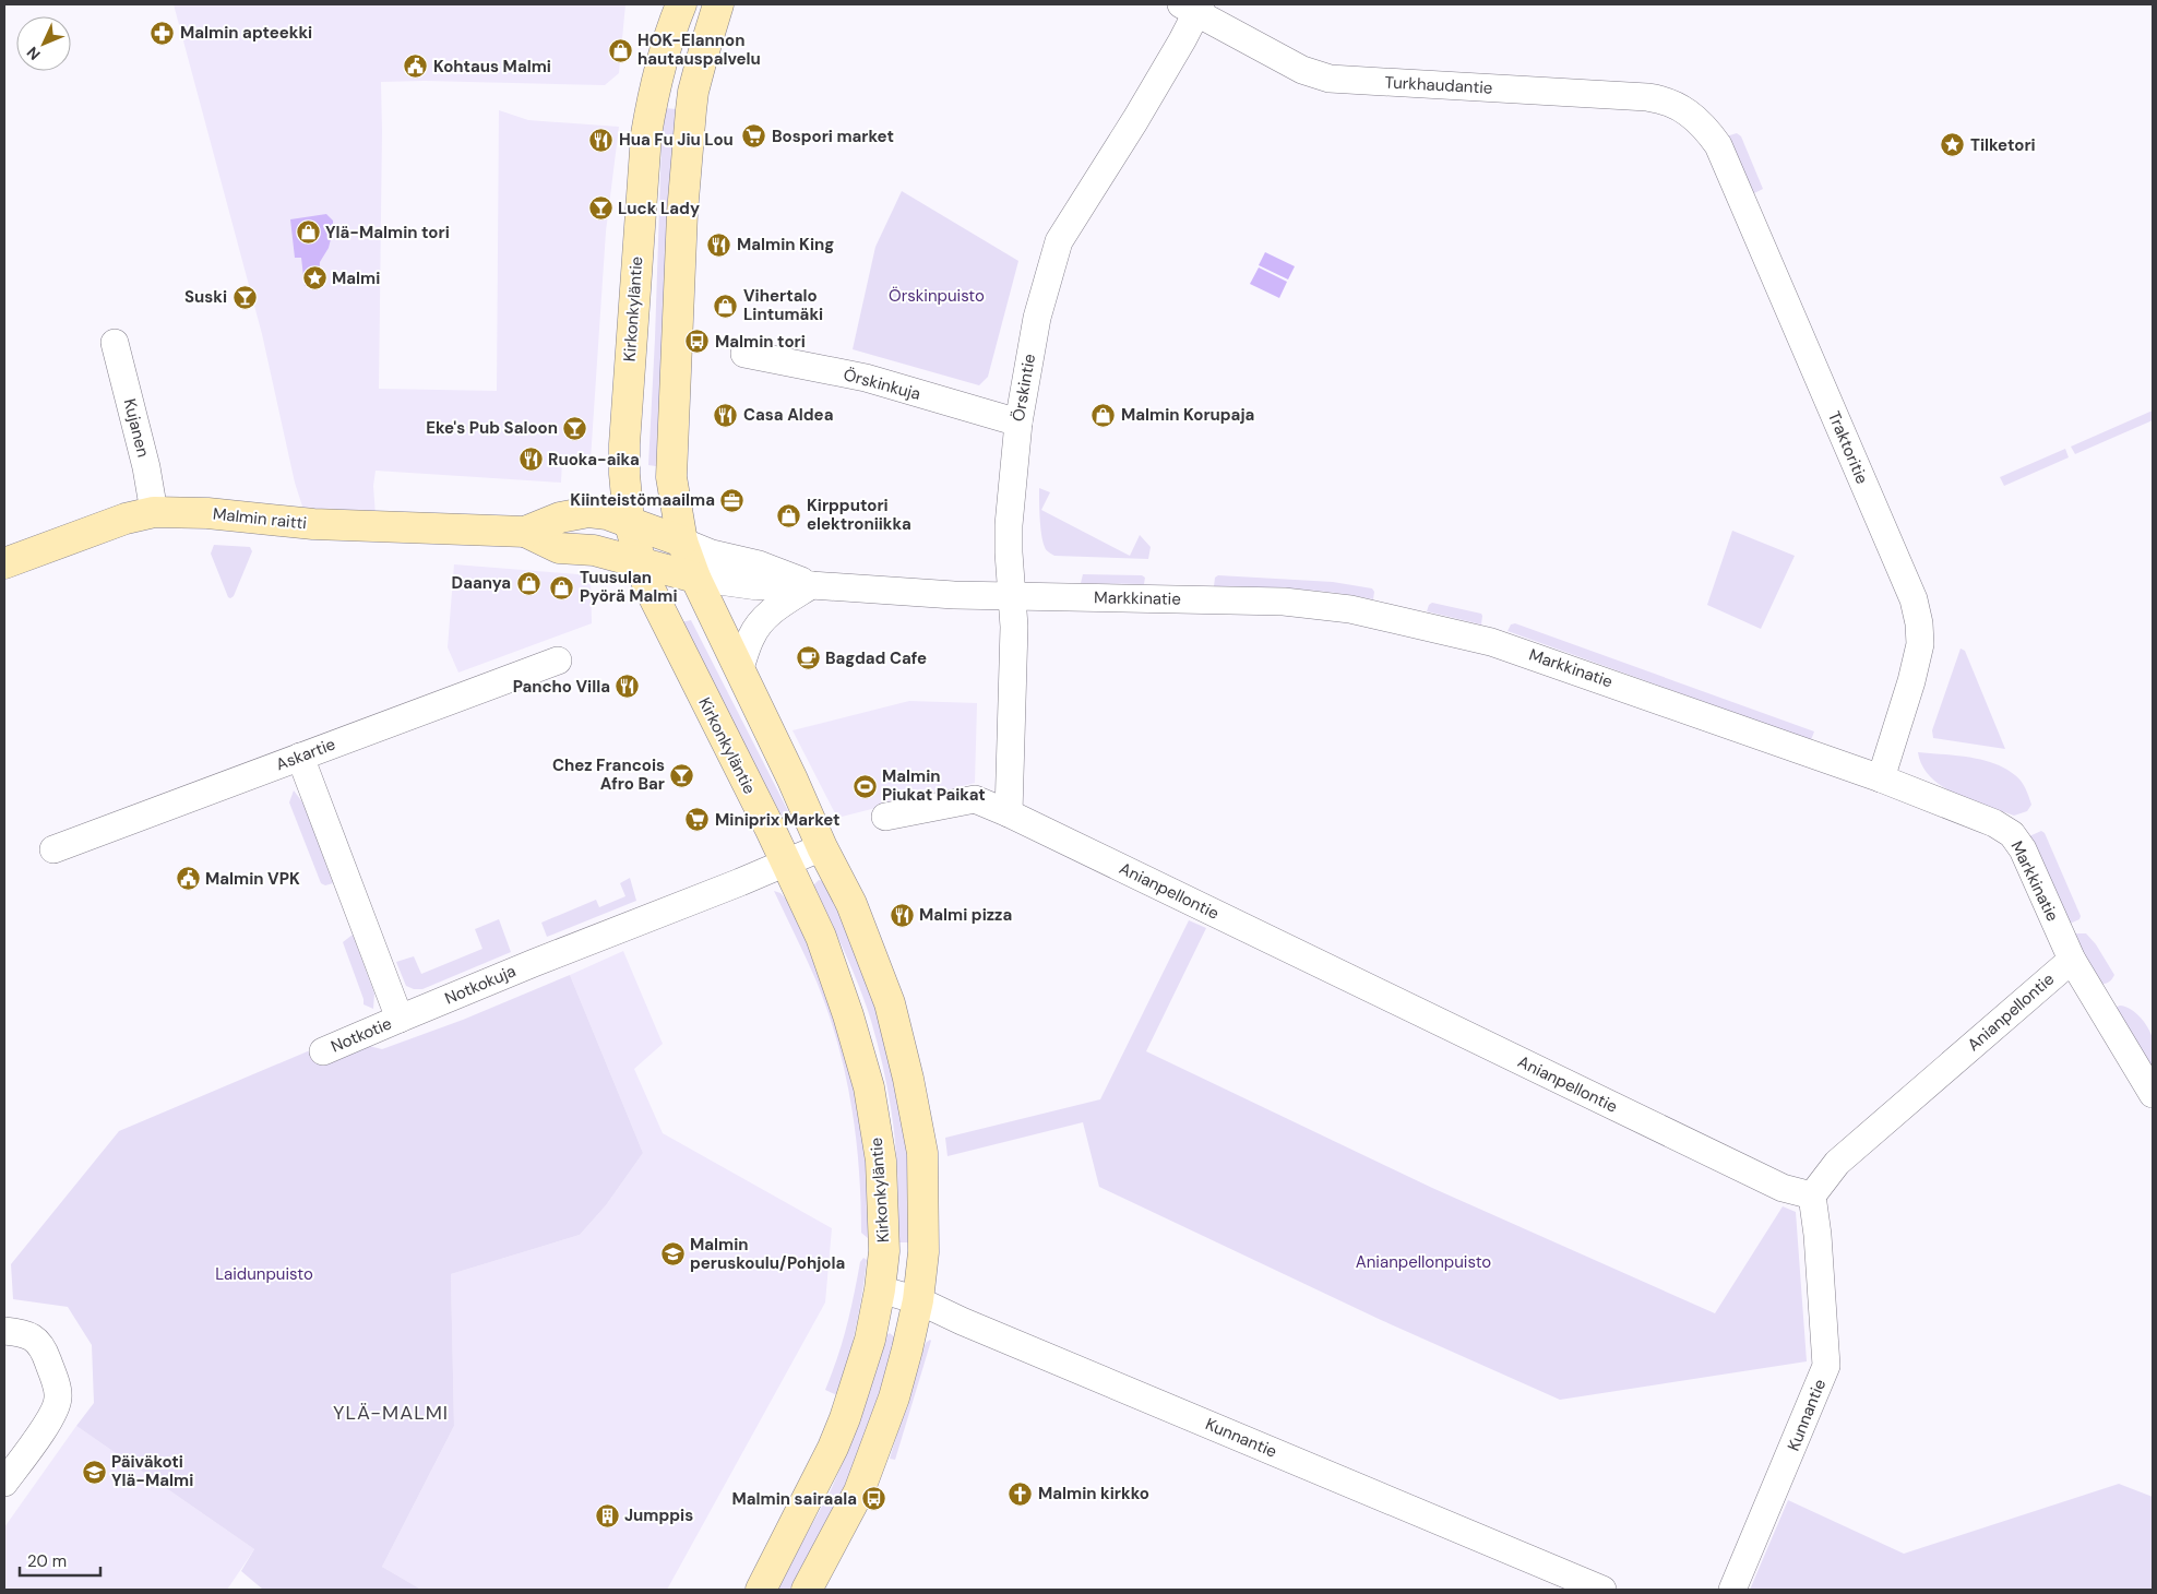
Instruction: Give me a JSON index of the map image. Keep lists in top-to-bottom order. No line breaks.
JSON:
{"streets":{"main road":["Kirkonkyläntie","Malmin raitti"],"street":["Turkhaudantie","Örskinkuja","Örskintie","Kujanen","Traktoritie","Markkinatie","Askartie","Anianpellontie","Notkokuja","Notkotie","Kunnantie"]},"crossings":[["Turkhaudantie","Örskintie"],["Turkhaudantie","Traktoritie"],["Kirkonkyläntie","Malmin raitti"],["Kirkonkyläntie","Notkokuja"],["Kirkonkyläntie","Kunnantie"],["Örskinkuja","Örskintie"],["Örskintie","Markkinatie"],["Örskintie","Anianpellontie"],["Kujanen","Malmin raitti"],["Traktoritie","Markkinatie"],["Malmin raitti","Markkinatie"],["Markkinatie","Anianpellontie"],["Anianpellontie","Kunnantie"],["Notkokuja","Notkotie"]],"districts":["YLÄ-MALMI"],"parks":["Örskinpuisto","Anianpellonpuisto","Laidunpuisto"],"places":{"pharmacy":["Malmin apteekki"],"shop":["HOK-Elannon hautauspalvelu","Ylä-Malmin tori","Vihertalo Lintumäki","Malmin Korupaja","Kirpputori elektroniikka","Daanya","Tuusulan Pyörä Malmi"],"public building":["Kohtaus Malmi","Malmin VPK"],"supermarket":["Bospori market","Miniprix Market"],"restaurant":["Hua Fu Jiu Lou","Malmin King","Casa Aldea","Ruoka-aika","Pancho Villa","Malmi pizza"],"place":["Tilketori","Malmi"],"bar":["Luck Lady","Suski","Eke's Pub Saloon","Chez Francois Afro Bar"],"bus stop":["Malmin tori","Malmin sairaala"],"office":["Kiinteistömaailma"],"cafe":["Bagdad Cafe"],"sports":["Malmin Piukat Paikat"],"school or university":["Malmin peruskoulu/Pohjola","Päiväkoti Ylä-Malmi"],"church":["Malmin kirkko"],"building":["Jumppis"]},"scale_bar":"20 m","north":"bottom left"}
